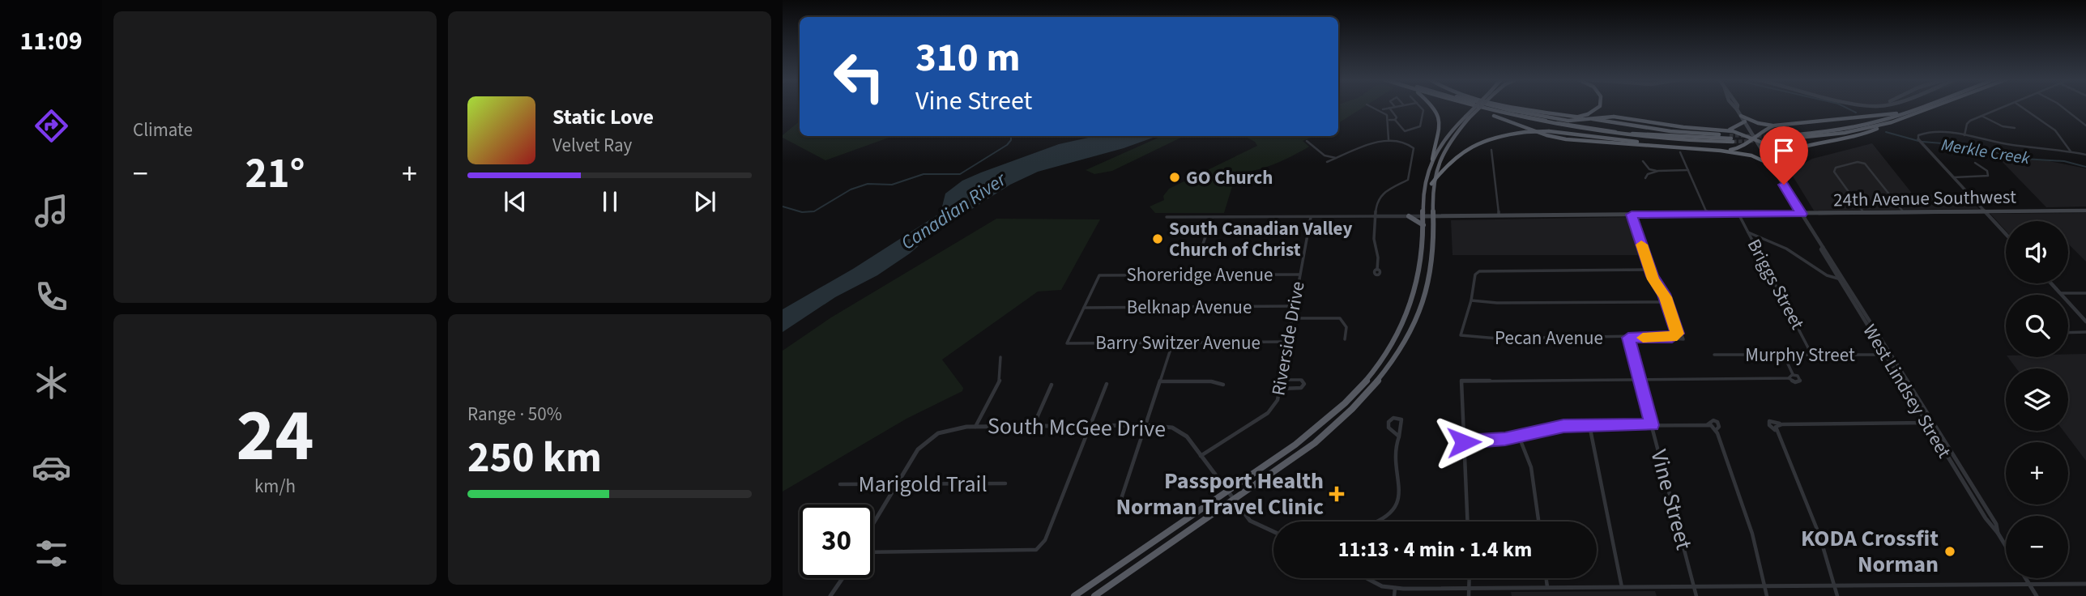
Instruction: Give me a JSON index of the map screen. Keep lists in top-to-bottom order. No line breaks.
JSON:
{"streets":{"main road":["24th Avenue Southwest","West Lindsey Street"],"street":["Shoreridge Avenue","Briggs Street","Belknap Avenue","Pecan Avenue","Riverside Drive","Barry Switzer Avenue","Murphy Street","South McGee Drive","Marigold Trail","Vine Street"]},"crossings":[["24th Avenue Southwest","Briggs Street"],["24th Avenue Southwest","West Lindsey Street"],["Shoreridge Avenue","Belknap Avenue"],["Shoreridge Avenue","Riverside Drive"],["Shoreridge Avenue","Barry Switzer Avenue"],["Briggs Street","Murphy Street"],["Belknap Avenue","Riverside Drive"],["Belknap Avenue","Barry Switzer Avenue"],["Pecan Avenue","Vine Street"],["Riverside Drive","Barry Switzer Avenue"],["Riverside Drive","South McGee Drive"],["Murphy Street","West Lindsey Street"],["South McGee Drive","Marigold Trail"]],"water":["Merkle Creek","Canadian River"],"places":{"other":["GO Church","South Canadian Valley Church of Christ","KODA Crossfit Norman"],"health":["Passport Health Norman Travel Clinic"]},"page":{"tabs":"11:09","tile":["Climate",["24","km/h"],["Range · 50%","250 km"]],"turn":["310 m","Vine Street"],"song":["Static Love","Velvet Ray"],"heat":["−","21°","+"],"map_buttons":["+","−"],"limit":"30","trip":"11:13 · 4 min · 1.4 km"}}
